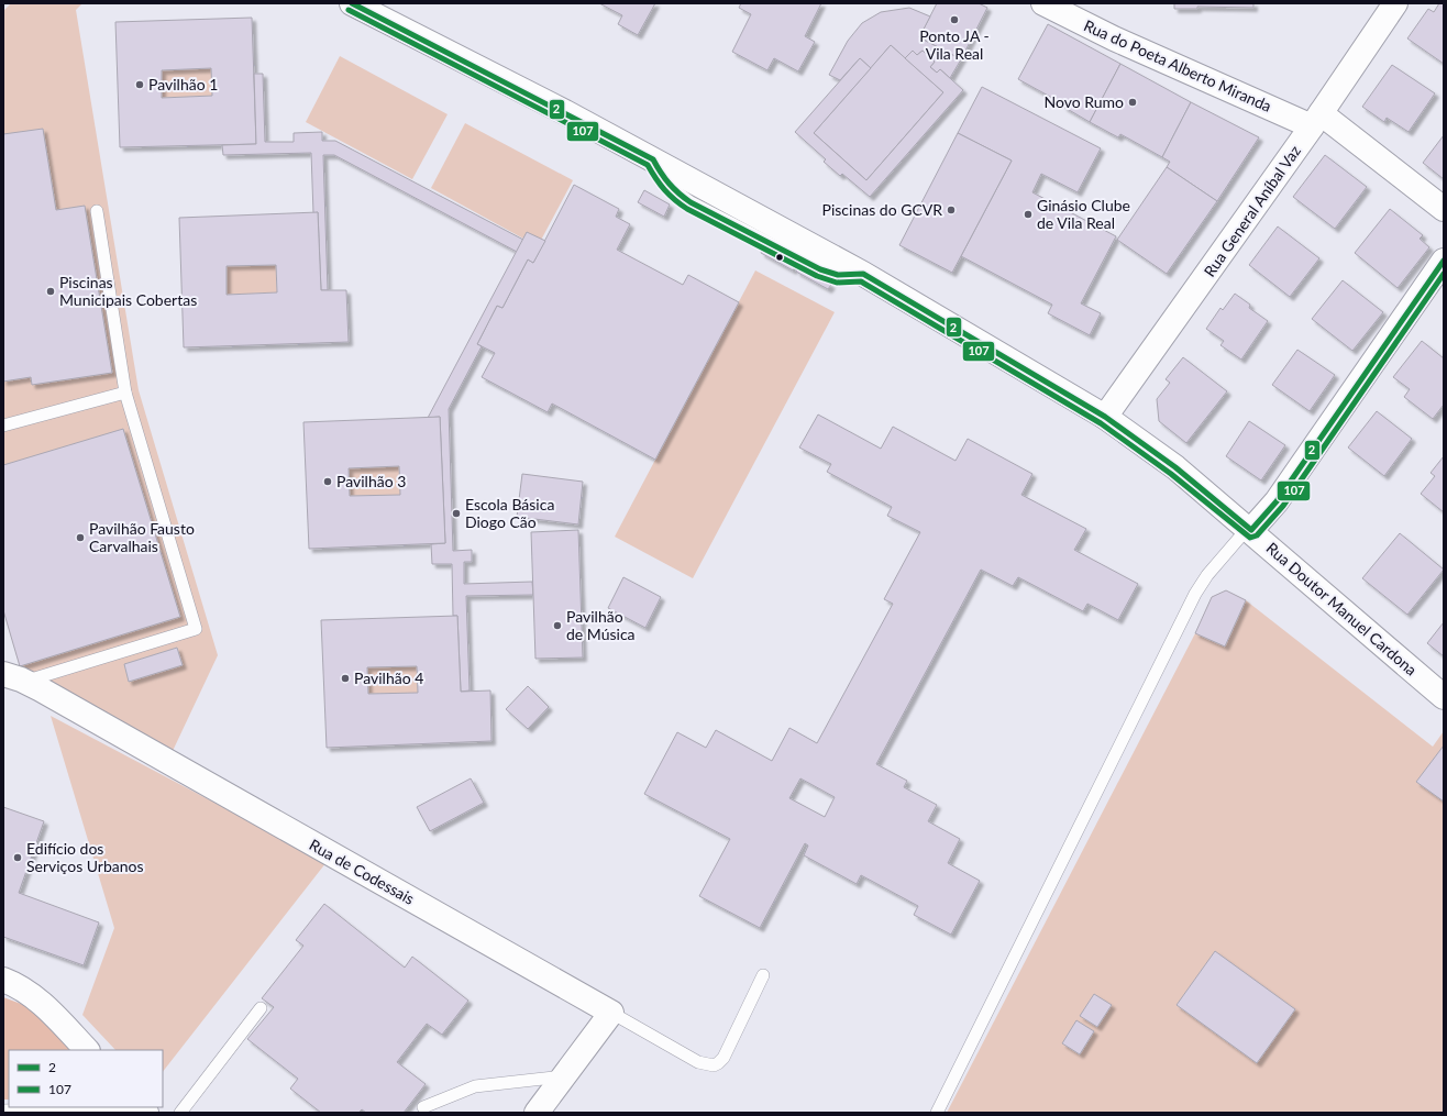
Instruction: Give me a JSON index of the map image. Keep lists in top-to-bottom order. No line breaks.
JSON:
{"streets":{"street":["Rua do Poeta Alberto Miranda","Rua General Aníbal Vaz","Rua Doutor Manuel Cardona","Rua de Codessais"]},"crossings":[["Rua do Poeta Alberto Miranda","Rua General Aníbal Vaz"],["Rua General Aníbal Vaz","Rua Doutor Manuel Cardona"]],"places":["Ponto JA - Vila Real","Pavilhão 1","Novo Rumo","Piscinas do GCVR","Ginásio Clube de Vila Real","Piscinas Municipais Cobertas","Pavilhão 3","Escola Básica Diogo Cão","Pavilhão Fausto Carvalhais","Pavilhão de Música","Pavilhão 4","Edifício dos Serviços Urbanos"],"lines":["transit line 2","transit line 107"],"legend":["2","107"]}
